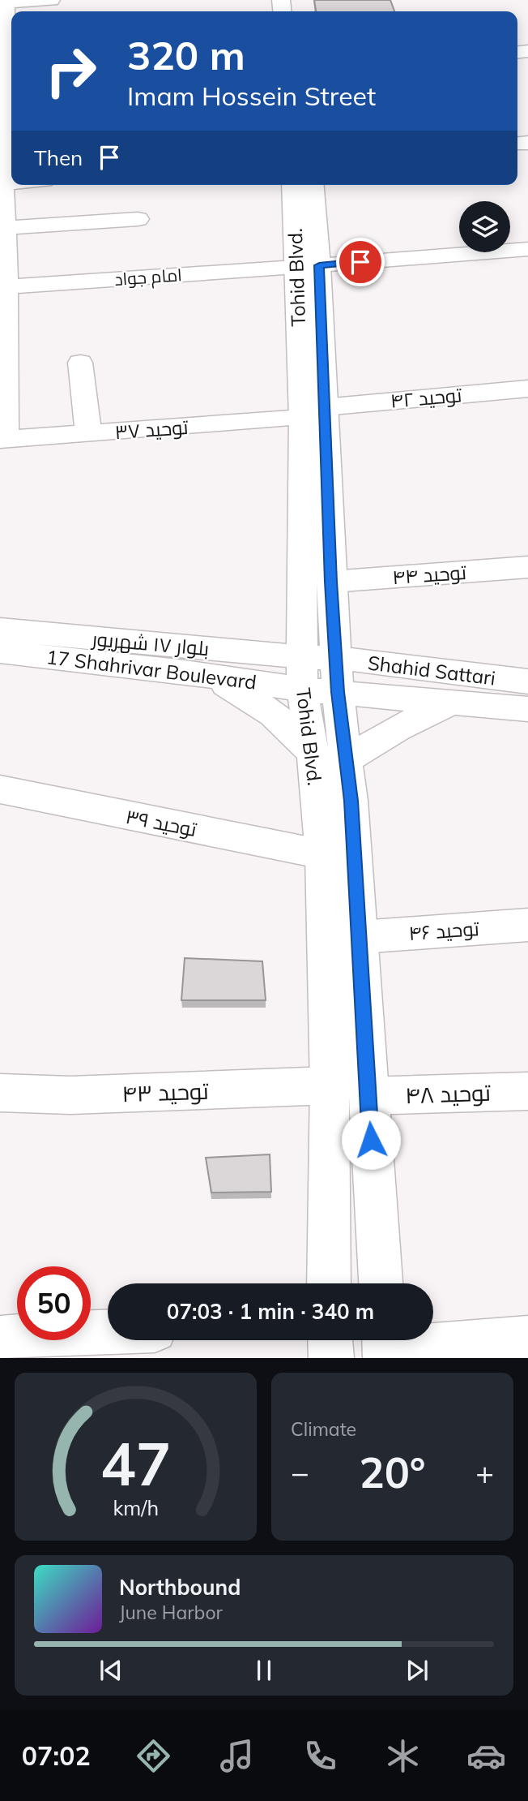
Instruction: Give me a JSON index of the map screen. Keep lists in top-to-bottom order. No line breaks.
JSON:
{"streets":{"street":["امام جواد","Tohid Blvd.","توحید ۴۲","توحید ۳۷","توحید ۴۴","بلوار ۱۷ شهریور","17 Shahrivar Boulevard","Shahid Sattari","توحید ۳۹","توحید ۴۶","توحید ۴۳","توحید ۴۸"]},"crossings":[["امام جواد","Tohid Blvd."],["Tohid Blvd.","توحید ۴۲"],["Tohid Blvd.","توحید ۳۷"],["Tohid Blvd.","توحید ۴۴"],["Tohid Blvd.","بلوار ۱۷ شهریور"],["Tohid Blvd.","17 Shahrivar Boulevard"],["Tohid Blvd.","Shahid Sattari"],["Tohid Blvd.","توحید ۳۹"],["Tohid Blvd.","توحید ۴۶"],["Tohid Blvd.","توحید ۴۳"],["Tohid Blvd.","توحید ۴۸"],["توحید ۴۲","توحید ۳۷"],["بلوار ۱۷ شهریور","17 Shahrivar Boulevard"],["بلوار ۱۷ شهریور","Shahid Sattari"],["17 Shahrivar Boulevard","Shahid Sattari"]],"page":{"turn":["320 m","Imam Hossein Street"],"then":"Then","limit":"50","trip":"07:03 · 1 min · 340 m","tile":"Climate","heat":["−","20°","+"],"song":["Northbound","June Harbor"],"tabs":"07:02","gauge":["47","km/h"]}}
